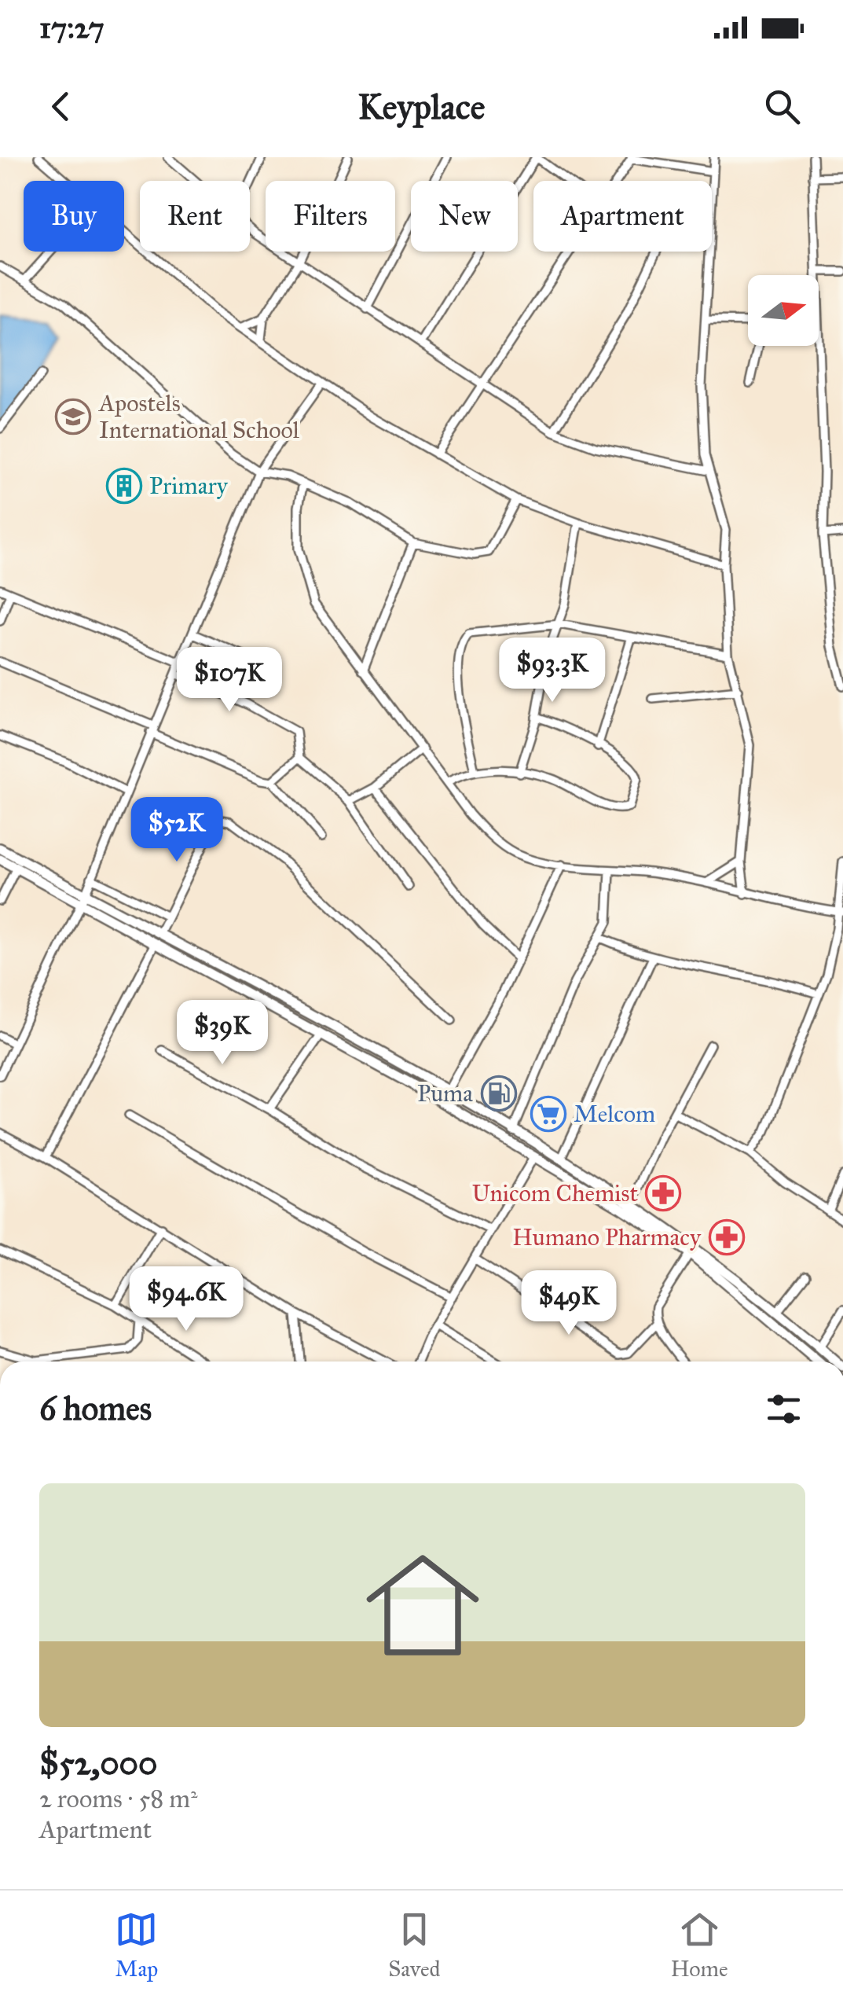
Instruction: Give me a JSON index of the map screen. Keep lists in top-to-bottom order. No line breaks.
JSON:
{"places":{"school or university":["Apostels International School"],"building":["Primary"],"fuel station":["Puma"],"supermarket":["Melcom"],"pharmacy":["Unicom Chemist","Humano Pharmacy"]},"north":"right","page":{"status":"17:27","header":"Keyplace","chip":["Buy","Rent","Filters","New","Apartment"],"price":["$93.3K","$107K","$52K","$39K","$94.6K","$49K"],"heading":"6 homes","list":[{"name":"$52,000","note":"2 rooms · 58 m² · Apartment"}],"tabs":["Map","Saved","Home"]}}
